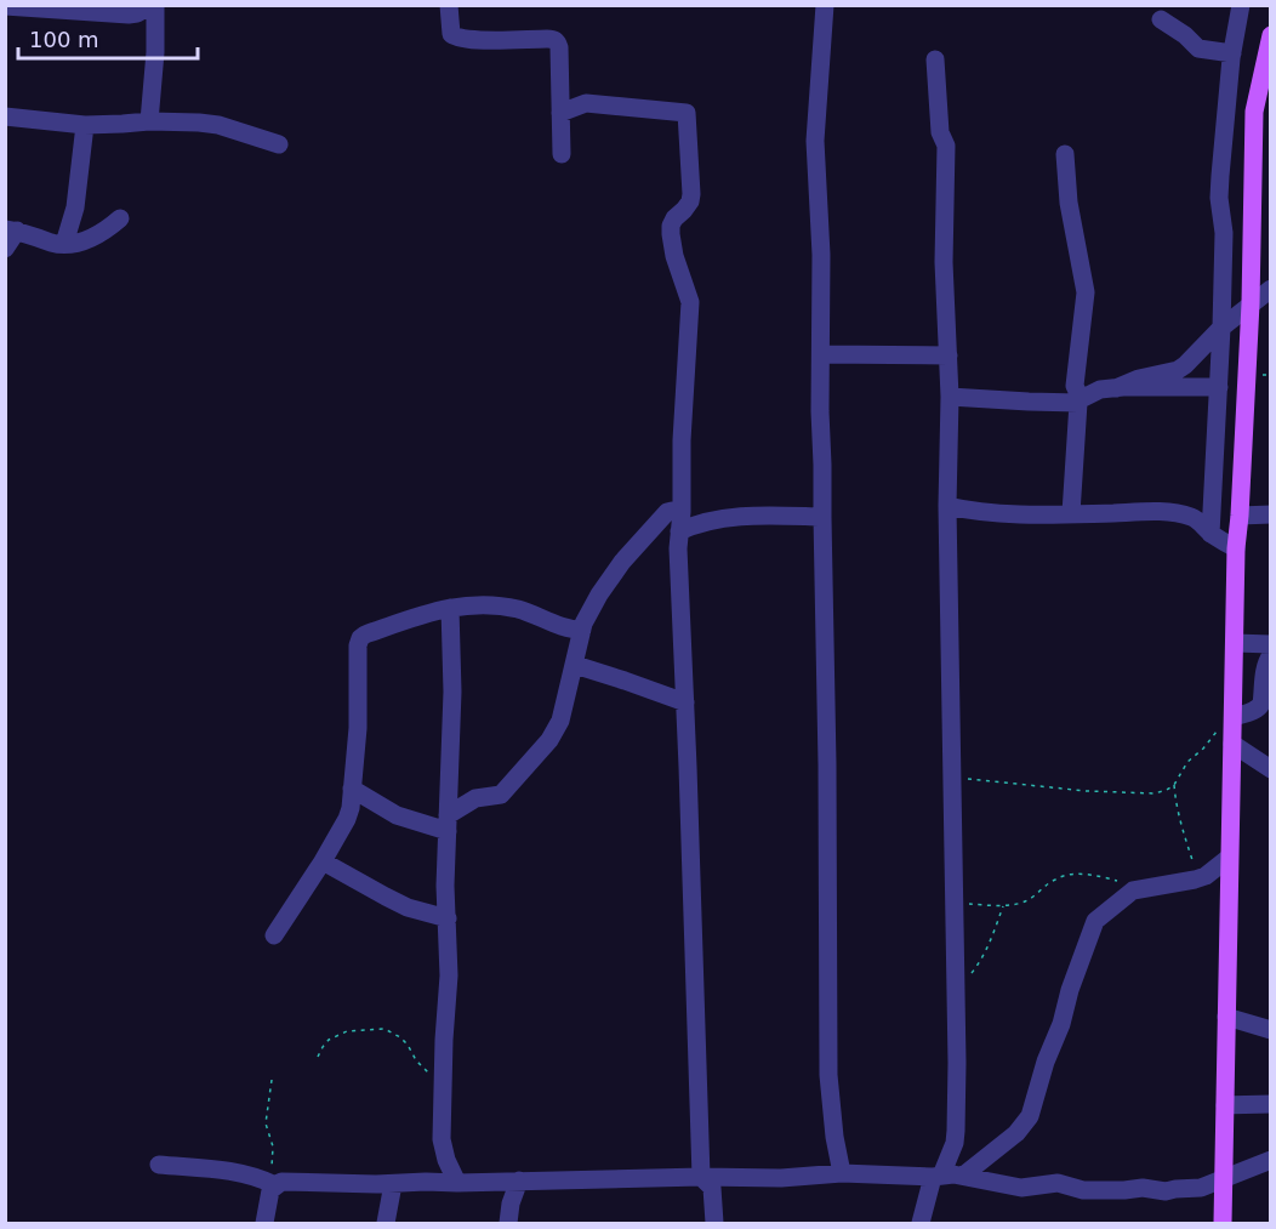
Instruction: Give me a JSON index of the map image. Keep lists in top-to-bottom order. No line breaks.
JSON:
{"scale_bar":"100 m"}
